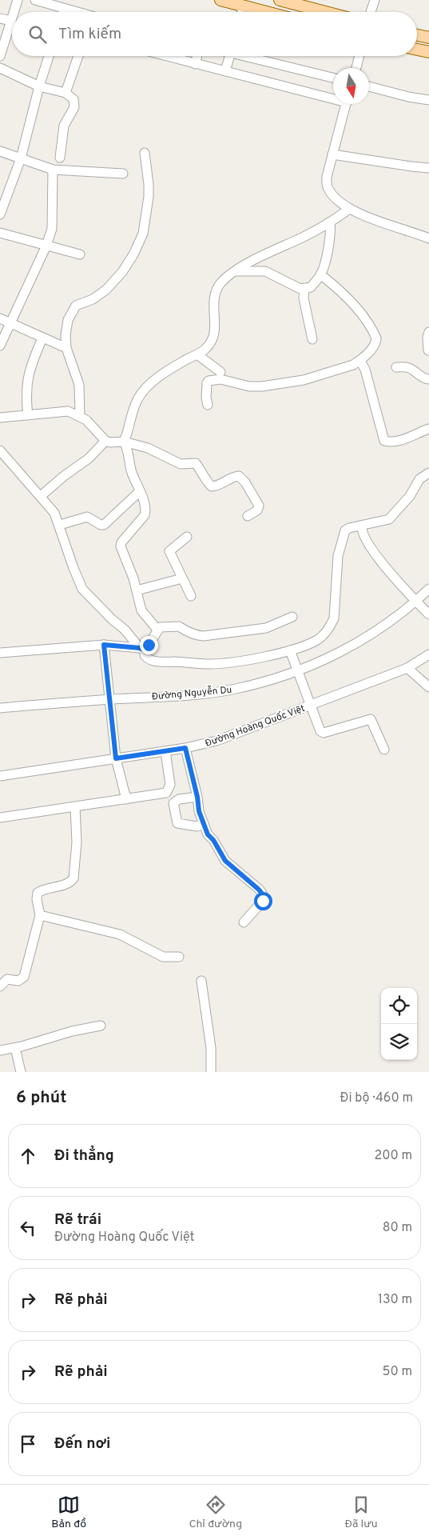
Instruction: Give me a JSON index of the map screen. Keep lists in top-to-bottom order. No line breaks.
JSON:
{"streets":{"street":["Đường Nguyễn Du","Đường Hoàng Quốc Việt"]},"north":"bottom","page":{"search":"Tìm kiếm","heading":["6 phút","Đi bộ · 460 m"],"list":[["Đi thẳng","200 m"],["Rẽ trái","Đường Hoàng Quốc Việt","80 m"],["Rẽ phải","130 m"],["Rẽ phải","50 m"],"Đến nơi"],"nav":["Bản đồ","Chỉ đường","Đã lưu"]}}
